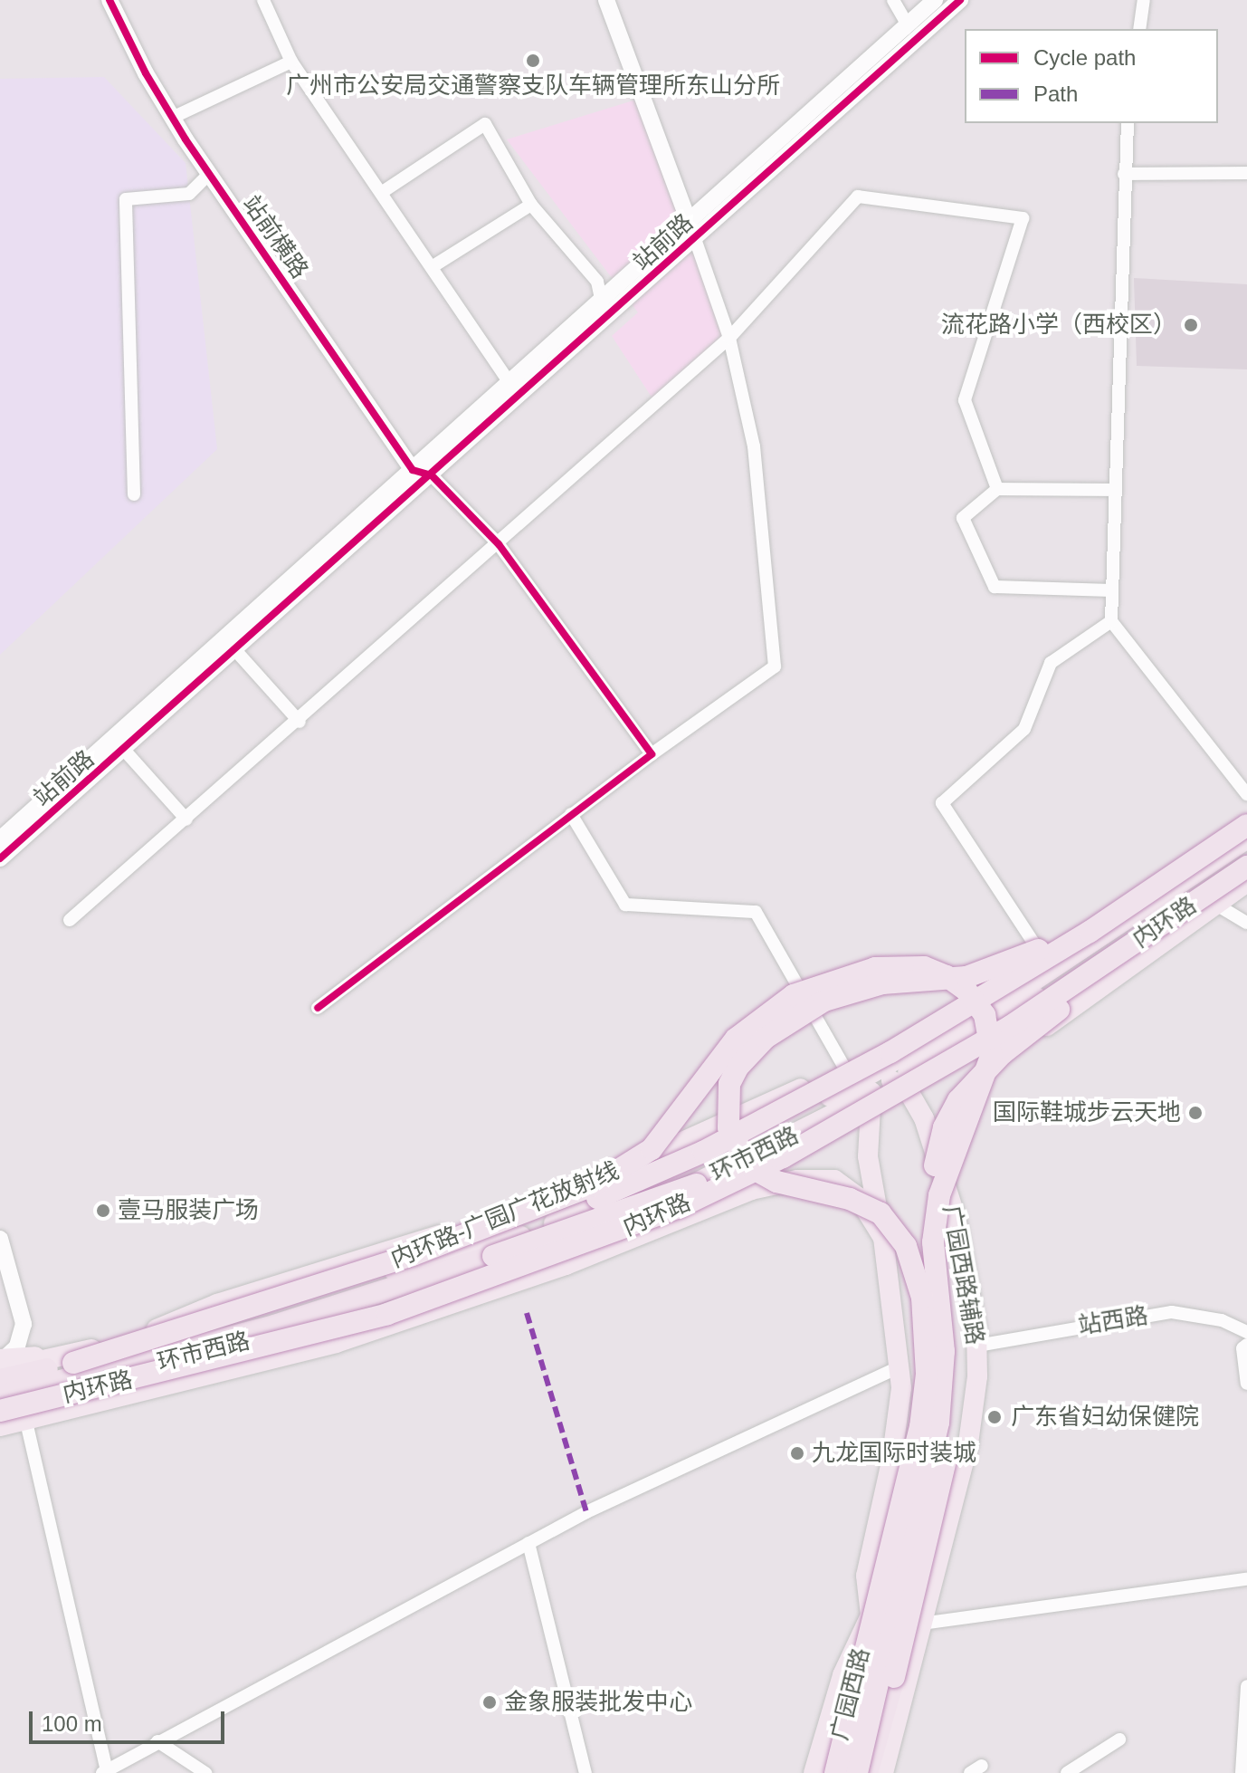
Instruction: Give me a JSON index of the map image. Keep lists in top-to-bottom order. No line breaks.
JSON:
{"streets":{"highway":["内环路","内环路-广园广花放射线"],"main road":["环市西路","广园西路辅路","广园西路"],"street":["站前横路","站前路","站西路"]},"crossings":[["站前横路","站前路"],["内环路","环市西路"],["内环路","内环路-广园广花放射线"],["内环路","广园西路辅路"],["内环路","广园西路"],["环市西路","内环路-广园广花放射线"],["环市西路","广园西路辅路"],["内环路-广园广花放射线","广园西路"],["广园西路辅路","站西路"],["广园西路辅路","广园西路"]],"places":["广州市公安局交通警察支队车辆管理所东山分所","流花路小学（西校区）","国际鞋城步云天地","壹马服装广场","广东省妇幼保健院","九龙国际时装城","金象服装批发中心"],"legend":["Cycle path","Path"],"scale_bar":"100 m"}
